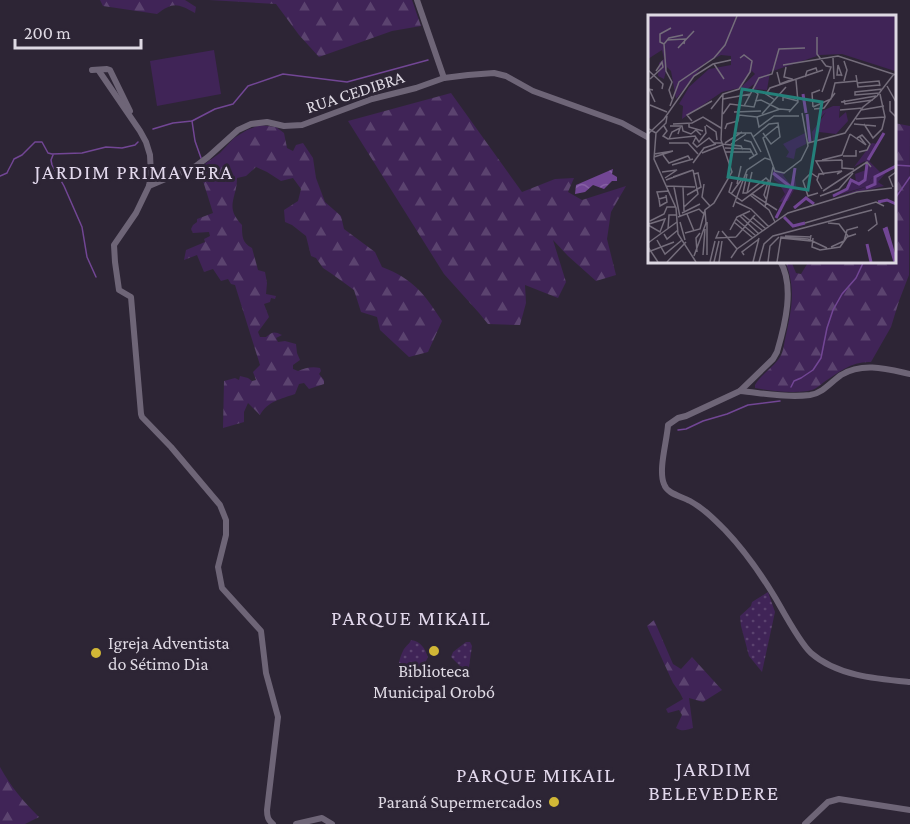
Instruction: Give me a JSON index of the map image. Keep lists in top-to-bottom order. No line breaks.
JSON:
{"streets":{"street":["RUA CEDIBRA"]},"districts":["JARDIM PRIMAVERA","PARQUE MIKAIL","JARDIM BELEVEDERE","PARQUE MIKAIL"],"places":["Biblioteca Municipal Orobó","Igreja Adventista do Sétimo Dia","Paraná Supermercados"],"scale_bar":"200 m"}
